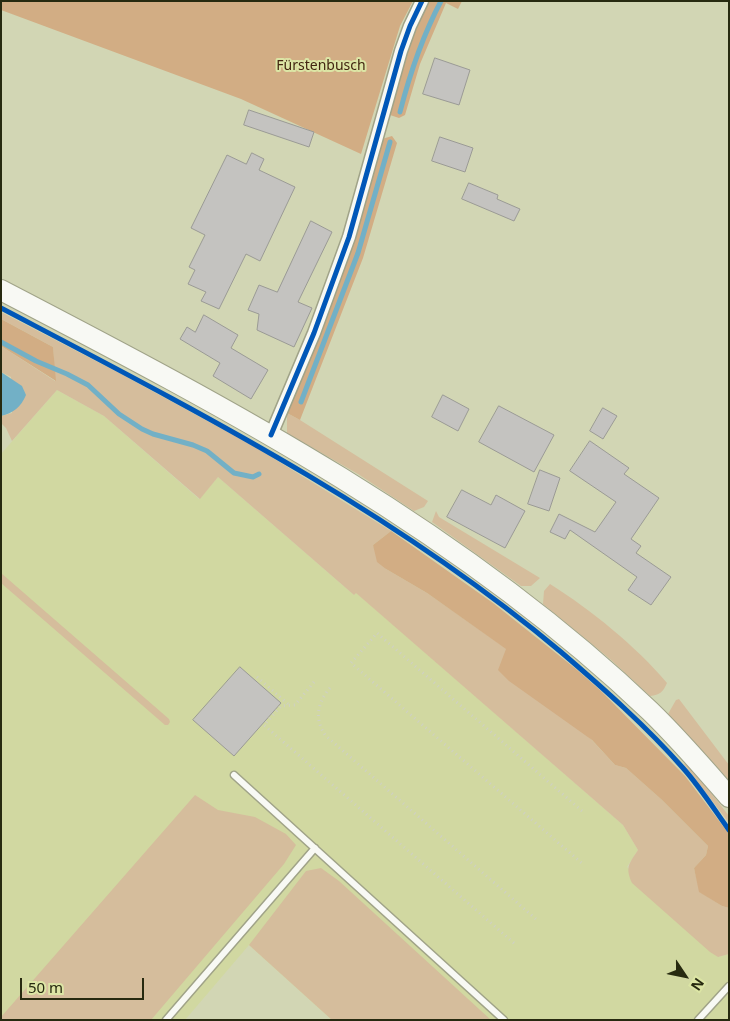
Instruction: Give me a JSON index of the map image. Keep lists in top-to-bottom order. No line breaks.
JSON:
{"parks":["Fürstenbusch"],"scale_bar":"50 m","north":"bottom right"}
